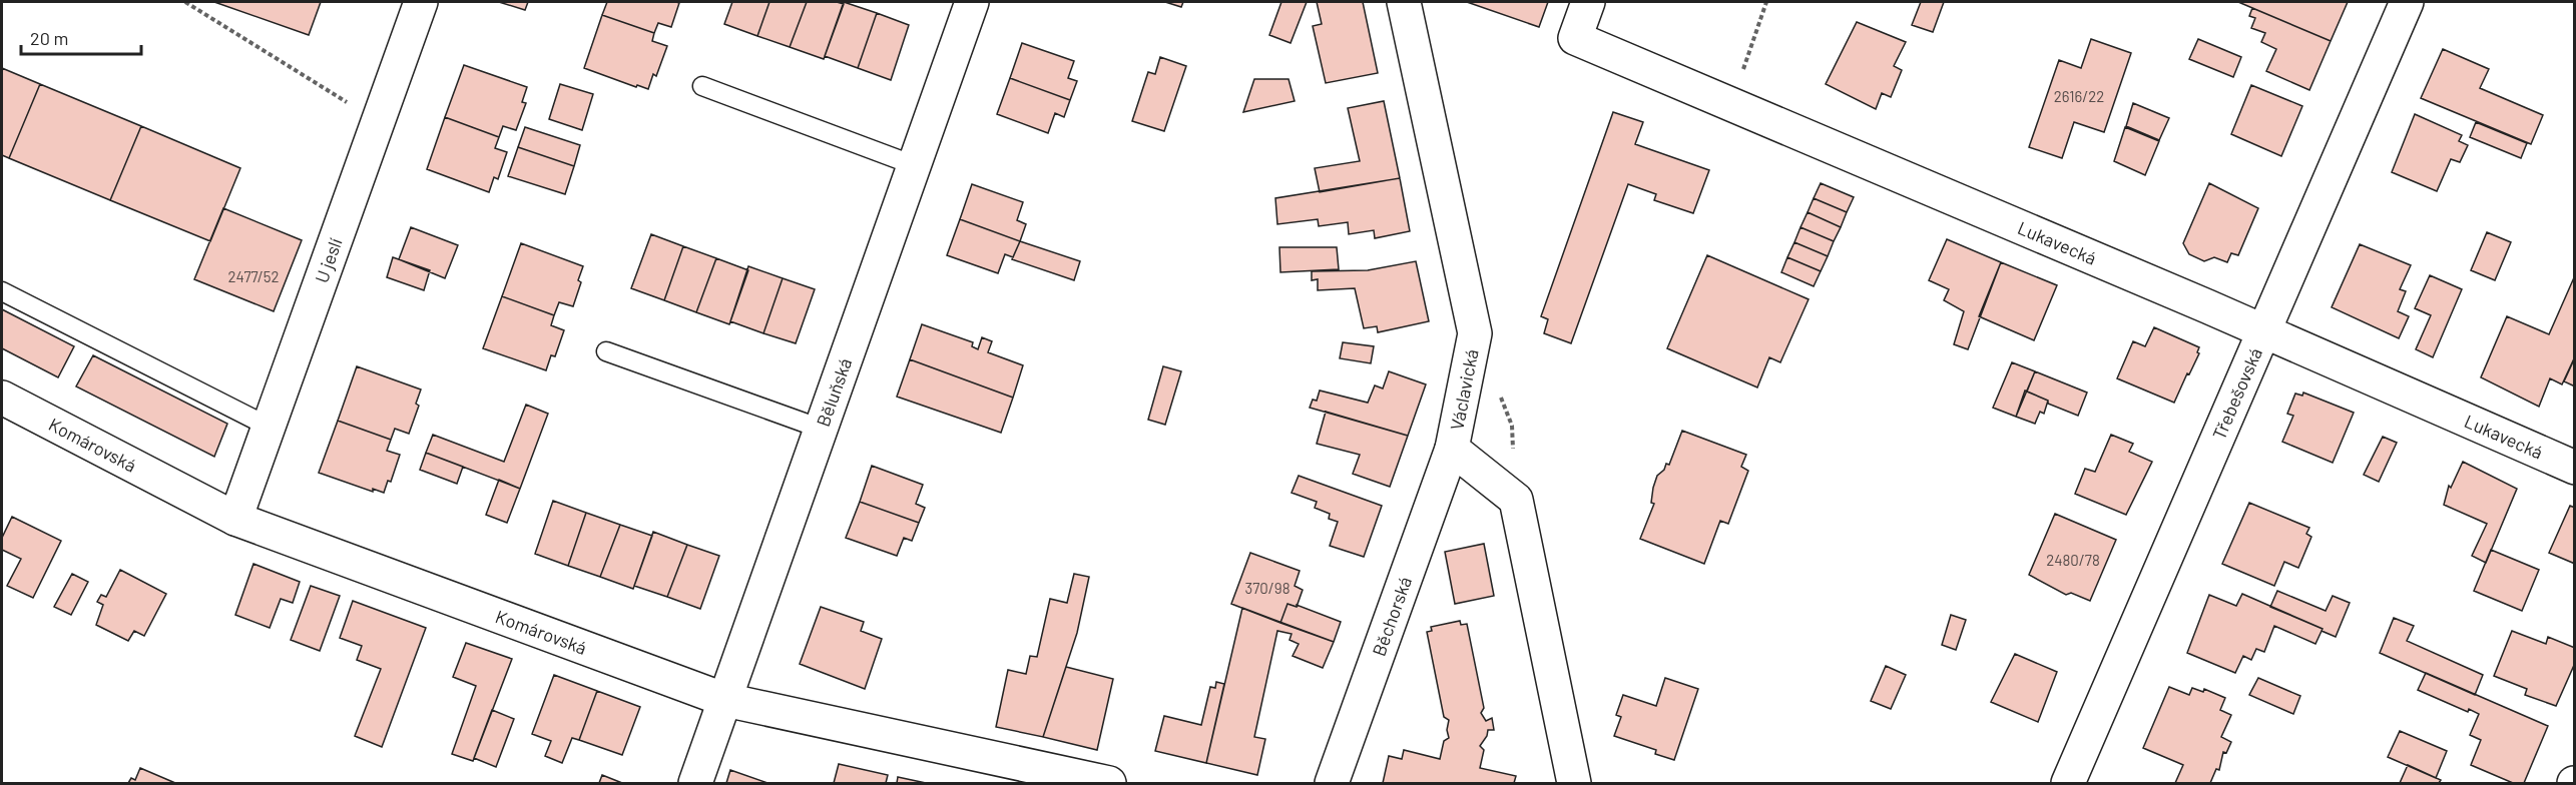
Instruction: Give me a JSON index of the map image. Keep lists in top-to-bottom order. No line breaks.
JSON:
{"streets":{"street":["Lukavecká","U jeslí","Václavická","Třebešovská","Běluňská","Komárovská","Běchorská"]},"crossings":[["Lukavecká","Třebešovská"],["U jeslí","Komárovská"],["Václavická","Běchorská"],["Běluňská","Komárovská"]],"house_numbers":["2616/22","2477/52","2480/78","370/98"],"scale_bar":"20 m"}
